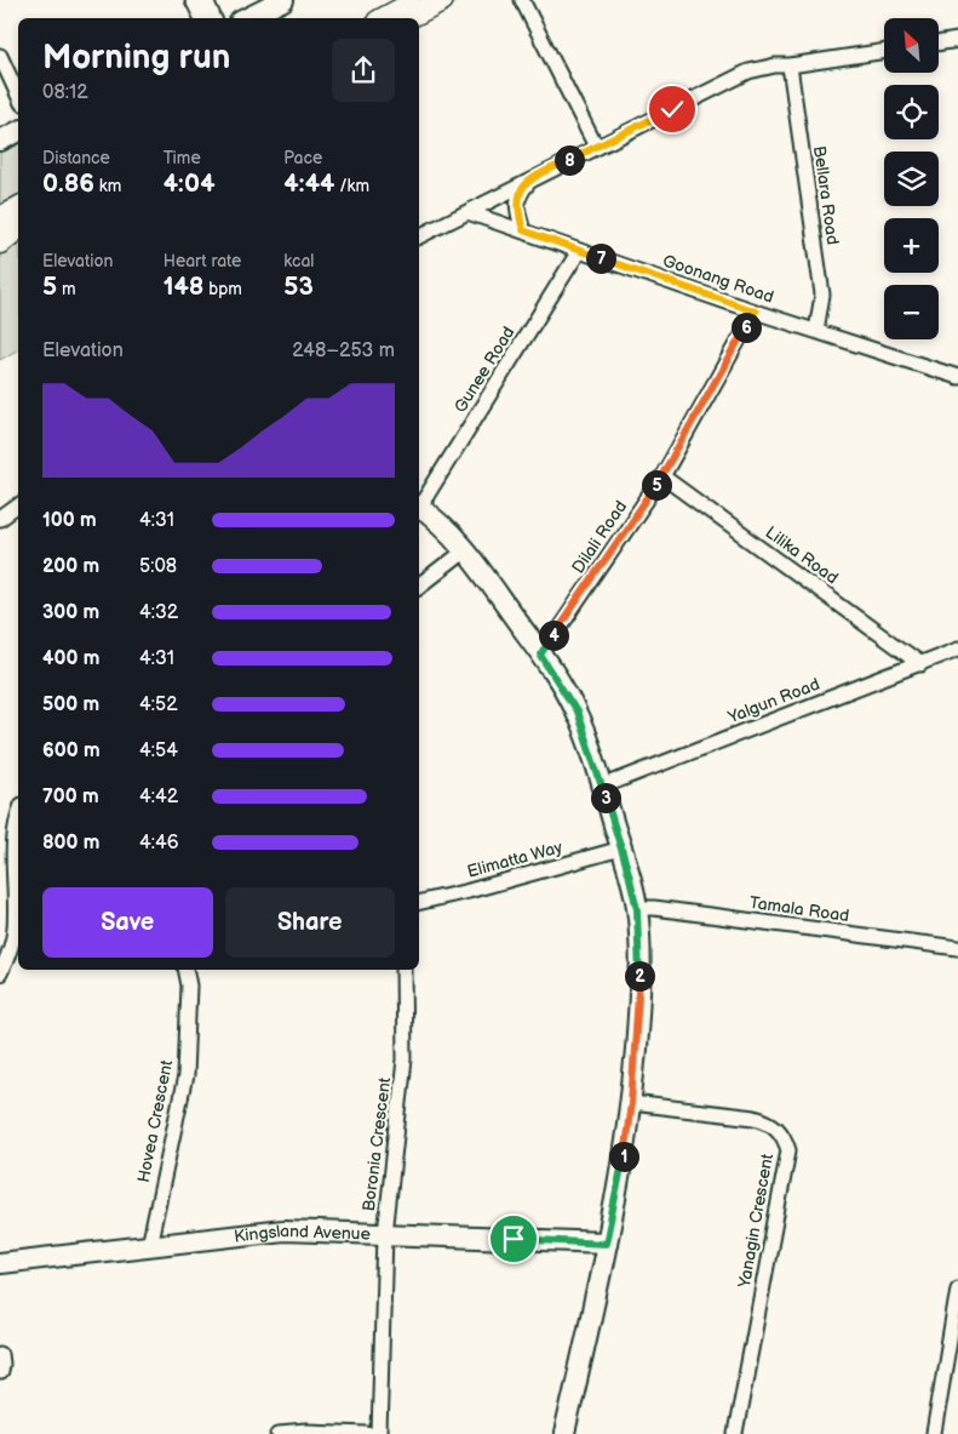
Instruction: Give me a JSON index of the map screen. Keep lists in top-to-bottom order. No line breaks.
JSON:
{"streets":{"street":["Bellara Road","Goonang Road","Gunee Road","Dilali Road","Lilika Road","Yalgun Road","Elimatta Way","Tamala Road","Hovea Crescent","Boronia Crescent","Yanagin Crescent","Kingsland Avenue"]},"crossings":[["Bellara Road","Goonang Road"],["Goonang Road","Gunee Road"],["Goonang Road","Dilali Road"],["Dilali Road","Lilika Road"],["Lilika Road","Yalgun Road"],["Hovea Crescent","Kingsland Avenue"],["Boronia Crescent","Kingsland Avenue"]],"north":"top left","page":{"map_buttons":["+","−"],"heading":["Morning run","08:12"],"stats":[["Distance","0.86 km"],["Time","4:04"],["Pace","4:44 /km"],["Elevation","5 m"],["Heart rate","148 bpm"],["kcal","53"]],"pins":["8","7","6","5","4","3","2","1"],"chart":["Elevation","248–253 m"],"list":[{"name":"100 m","note":"4:31"},{"name":"200 m","note":"5:08"},{"name":"300 m","note":"4:32"},{"name":"400 m","note":"4:31"},{"name":"500 m","note":"4:52"},{"name":"600 m","note":"4:54"},{"name":"700 m","note":"4:42"},{"name":"800 m","note":"4:46"}],"buttons":["Save","Share"]}}
